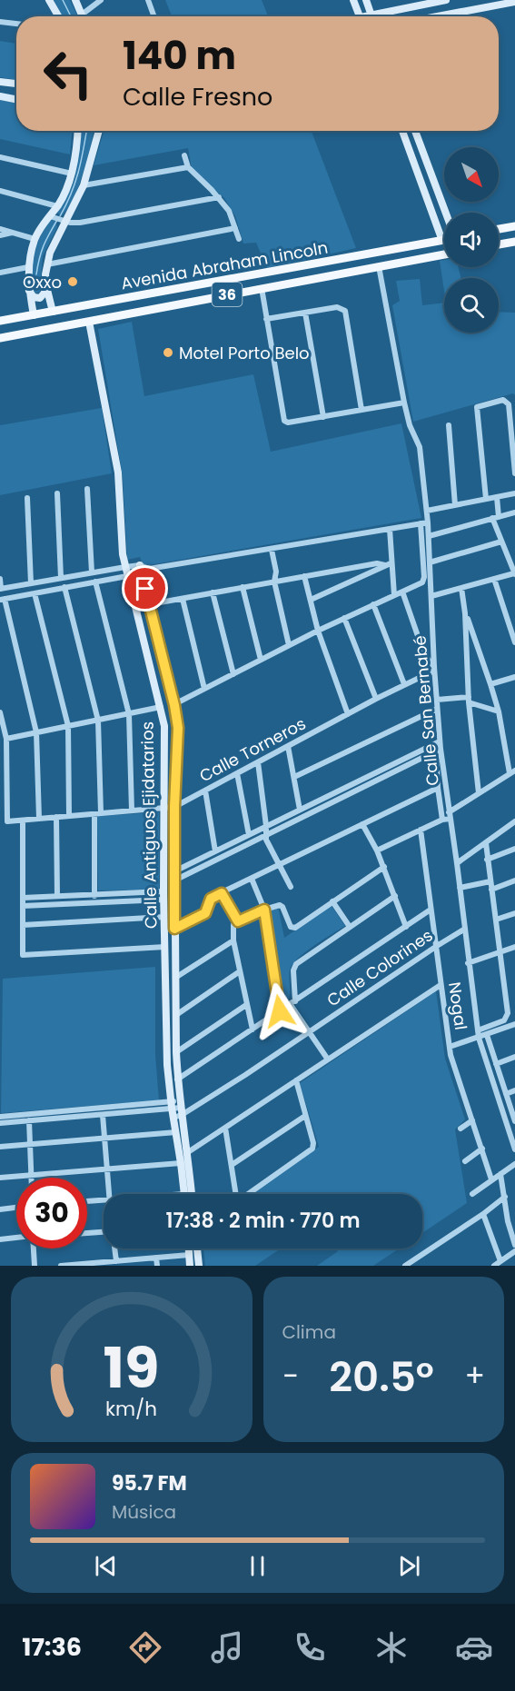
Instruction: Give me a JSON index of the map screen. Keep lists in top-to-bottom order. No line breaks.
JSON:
{"streets":{"main road":["Avenida Abraham Lincoln","36"],"street":["Calle San Bernabé","Calle Torneros","Calle Antiguos Ejidatarios","Calle Colorines","Nogal"]},"crossings":[["36","Calle San Bernabé"],["36","Calle Antiguos Ejidatarios"],["Calle San Bernabé","Calle Torneros"],["Calle San Bernabé","Calle Colorines"],["Calle Torneros","Calle Antiguos Ejidatarios"],["Calle Antiguos Ejidatarios","Calle Colorines"],["Calle Colorines","Nogal"]],"places":["Oxxo","Motel Porto Belo"],"north":"bottom right","page":{"turn":["140 m","Calle Fresno"],"limit":"30","trip":"17:38 · 2 min · 770 m","tile":"Clima","heat":["−","20.5°","+"],"song":["95.7 FM","Música"],"tabs":"17:36","gauge":["19","km/h"]}}
